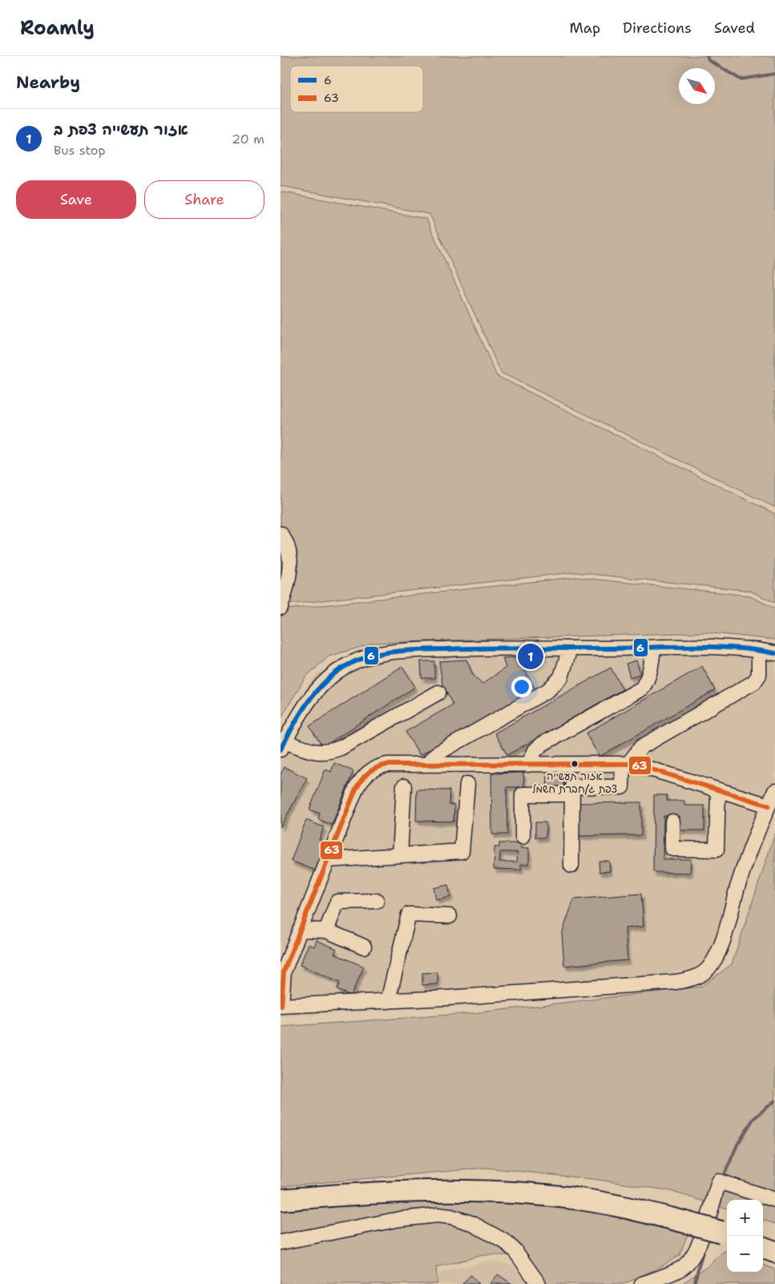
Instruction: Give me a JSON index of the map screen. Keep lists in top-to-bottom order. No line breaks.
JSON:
{"places":["אזור תעשייה צפת ג/חברת חשמל"],"lines":["transit line 6","transit line 63"],"legend":["6","63"],"north":"bottom right","page":{"header":"Roamly","nav":["Map","Directions","Saved"],"heading":"Nearby","list":[{"mark":"1","name":"אזור תעשייה צפת ב","note":"Bus stop","value":"20 m"}],"buttons":["Save","Share"],"pins":"1","map_buttons":["+","−"]}}
